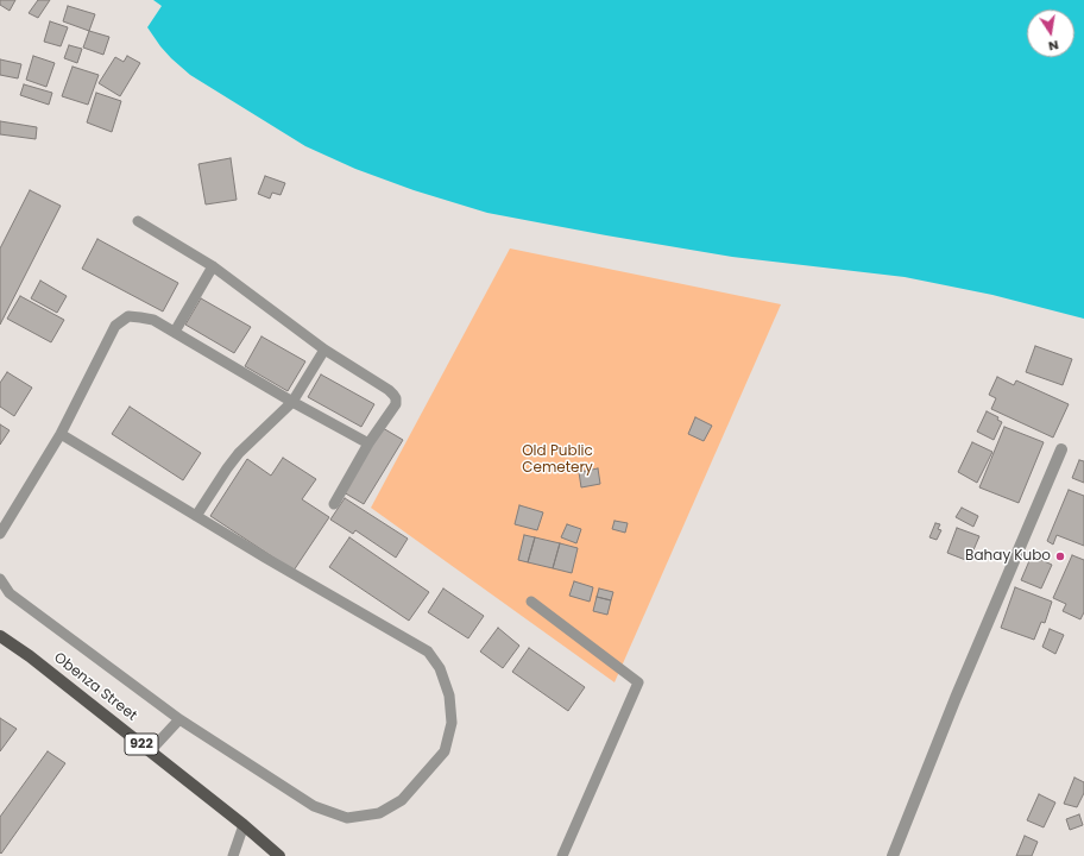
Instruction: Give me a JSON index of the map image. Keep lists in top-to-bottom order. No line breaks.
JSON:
{"streets":{"main road":["Obenza Street","922"]},"parks":["Old Public Cemetery"],"places":["Bahay Kubo"],"north":"bottom"}
